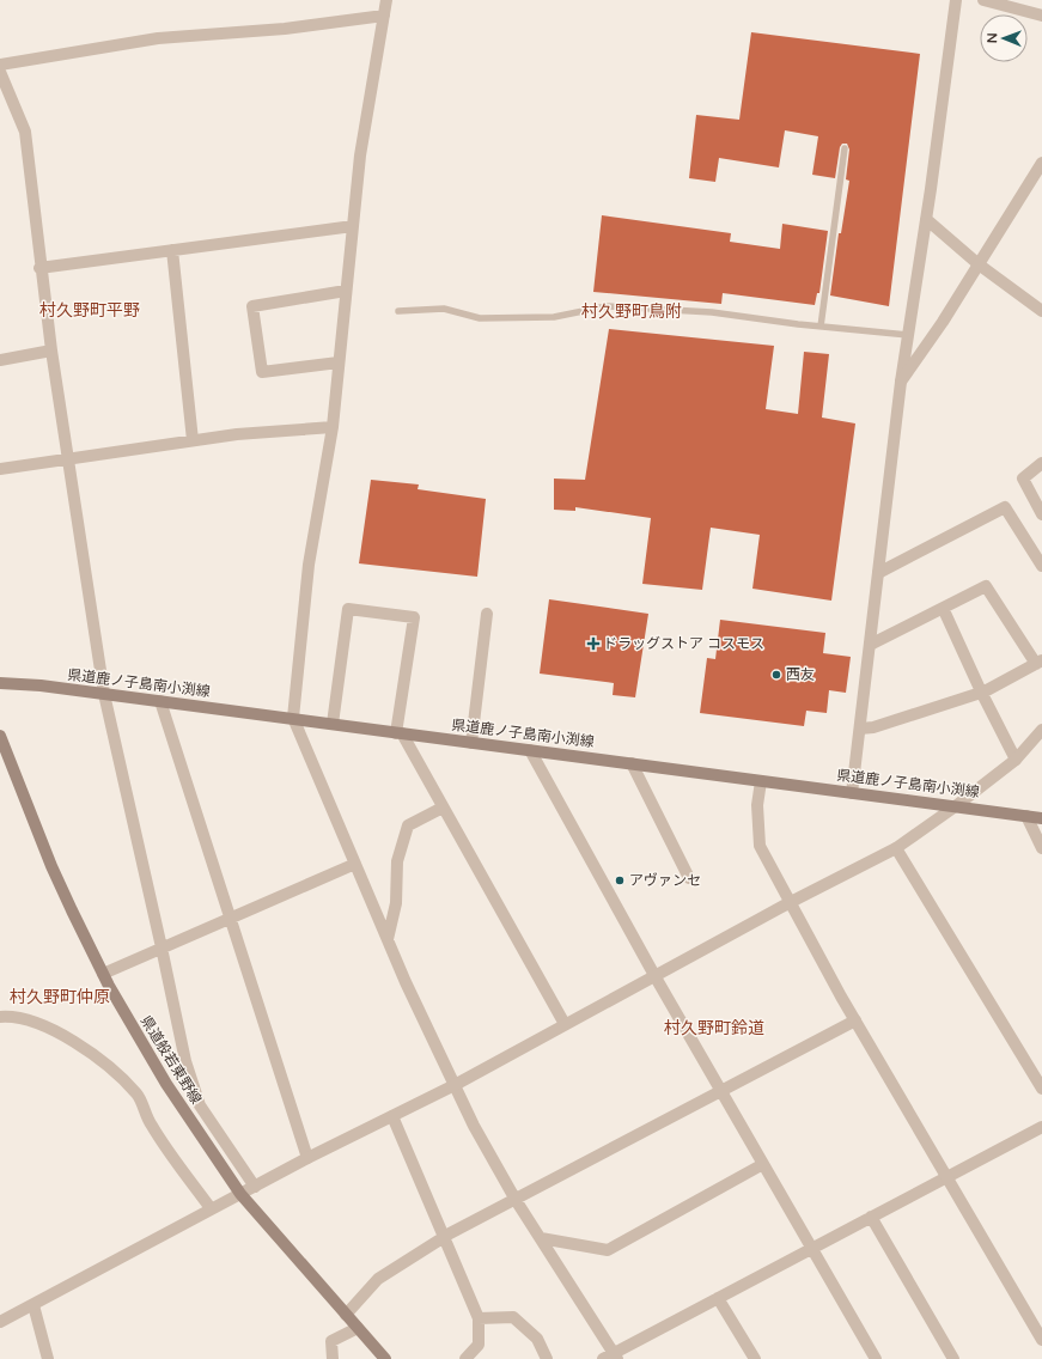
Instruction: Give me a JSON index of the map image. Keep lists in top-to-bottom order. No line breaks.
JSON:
{"streets":{"main road":["県道鹿ノ子島南小渕線","県道般若東野線"]},"districts":["村久野町平野","村久野町鳥附","村久野町仲原","村久野町鈴道"],"places":{"health":["ドラッグストア コスモス"],"other":["西友","アヴァンセ"]},"north":"left"}
